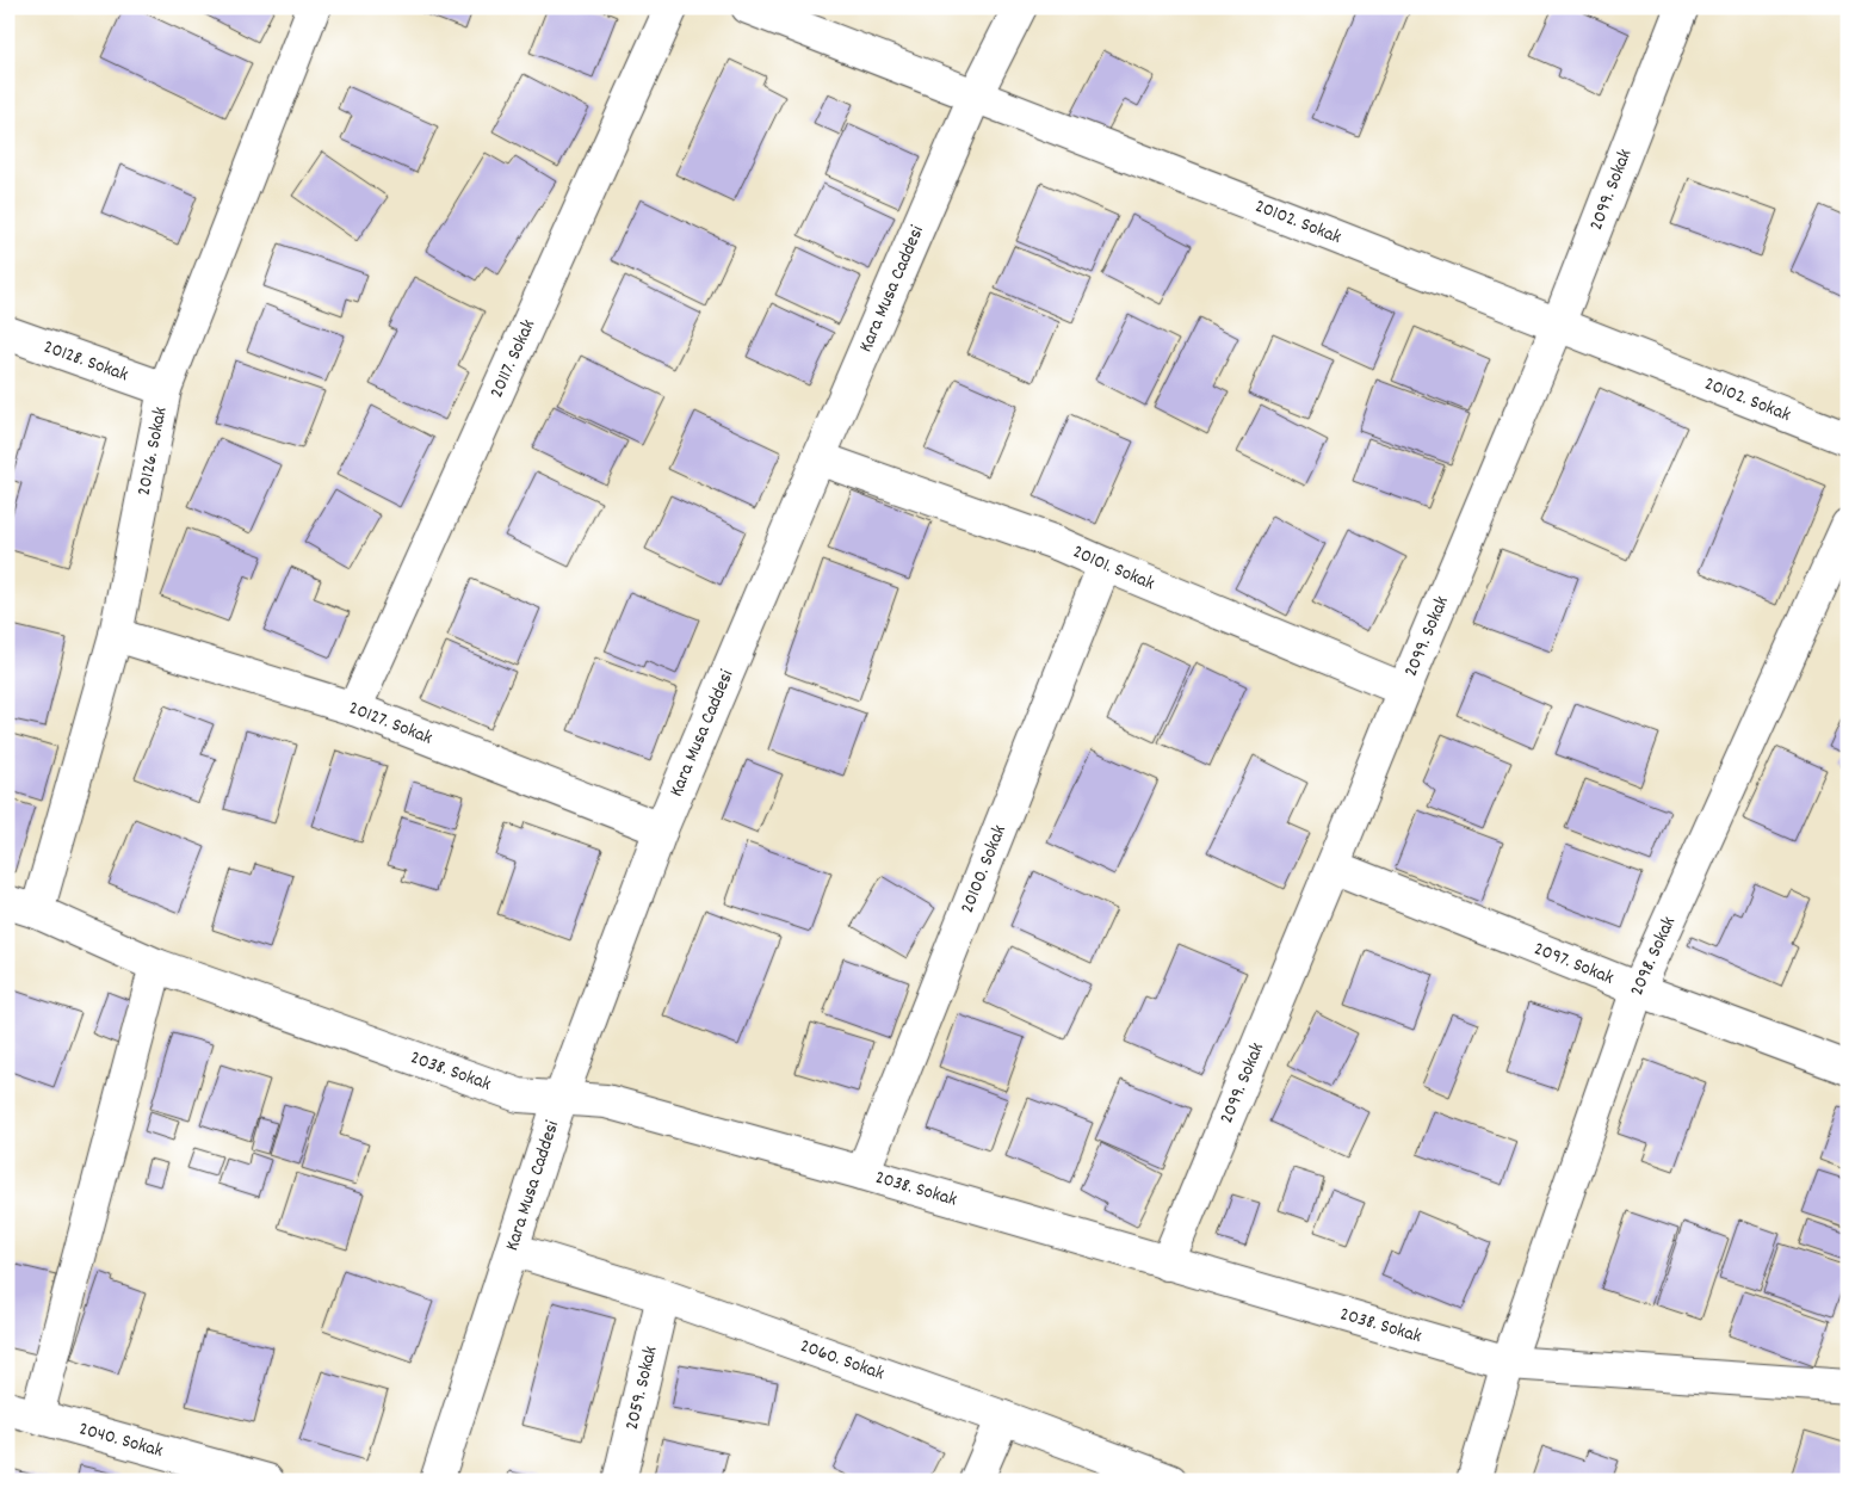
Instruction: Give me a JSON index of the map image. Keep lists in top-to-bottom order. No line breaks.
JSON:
{"streets":{"street":["2099. Sokak","20102. Sokak","Kara Musa Caddesi","20117. Sokak","20128. Sokak","20126. Sokak","20101. Sokak","20127. Sokak","20100. Sokak","2098. Sokak","2097. Sokak","2038. Sokak","2060. Sokak","2059. Sokak","2040. Sokak"]},"crossings":[["2099. Sokak","20102. Sokak"],["2099. Sokak","20101. Sokak"],["2099. Sokak","2097. Sokak"],["2099. Sokak","2038. Sokak"],["20102. Sokak","Kara Musa Caddesi"],["Kara Musa Caddesi","20101. Sokak"],["Kara Musa Caddesi","20127. Sokak"],["Kara Musa Caddesi","2038. Sokak"],["Kara Musa Caddesi","2060. Sokak"],["20117. Sokak","20127. Sokak"],["20128. Sokak","20126. Sokak"],["20126. Sokak","20127. Sokak"],["20126. Sokak","2038. Sokak"],["20101. Sokak","20100. Sokak"],["20100. Sokak","2038. Sokak"],["2098. Sokak","2097. Sokak"],["2098. Sokak","2038. Sokak"],["2060. Sokak","2059. Sokak"]]}
